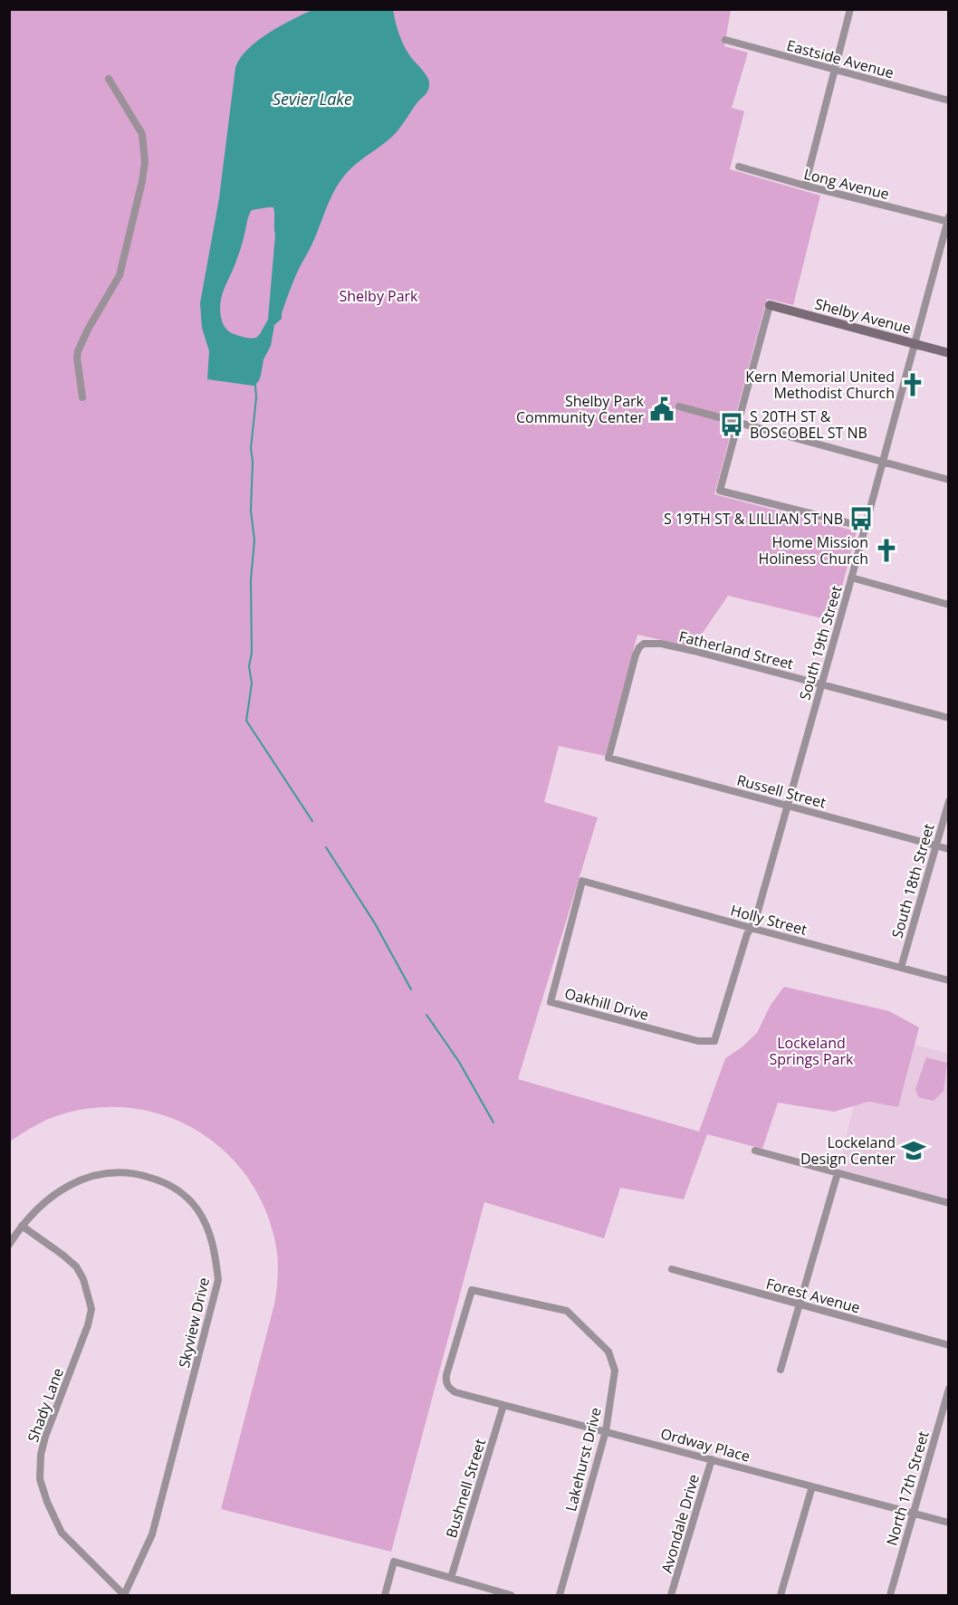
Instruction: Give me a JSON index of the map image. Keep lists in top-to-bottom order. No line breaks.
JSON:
{"streets":{"street":["Eastside Avenue","Long Avenue","Shelby Avenue","South 19th Street","Fatherland Street","Russell Street","South 18th Street","Holly Street","Oakhill Drive","Forest Avenue","Skyview Drive","Shady Lane","Ordway Place","Lakehurst Drive","Bushnell Street","North 17th Street","Avondale Drive"]},"crossings":[["Long Avenue","South 19th Street"],["Shelby Avenue","South 19th Street"],["South 19th Street","Fatherland Street"],["South 19th Street","Russell Street"],["South 19th Street","Holly Street"],["South 19th Street","Oakhill Drive"],["Fatherland Street","Russell Street"],["Russell Street","South 18th Street"],["South 18th Street","Holly Street"],["Holly Street","Oakhill Drive"],["Skyview Drive","Shady Lane"],["Ordway Place","Lakehurst Drive"],["Ordway Place","Bushnell Street"],["Ordway Place","North 17th Street"],["Ordway Place","Avondale Drive"]],"water":["Sevier Lake"],"parks":["Shelby Park","Lockeland Springs Park"],"places":{"church":["Kern Memorial United Methodist Church","Home Mission Holiness Church"],"public building":["Shelby Park Community Center"],"bus stop":["S 20TH ST & BOSCOBEL ST NB","S 19TH ST & LILLIAN ST NB"],"school or university":["Lockeland Design Center"]}}
